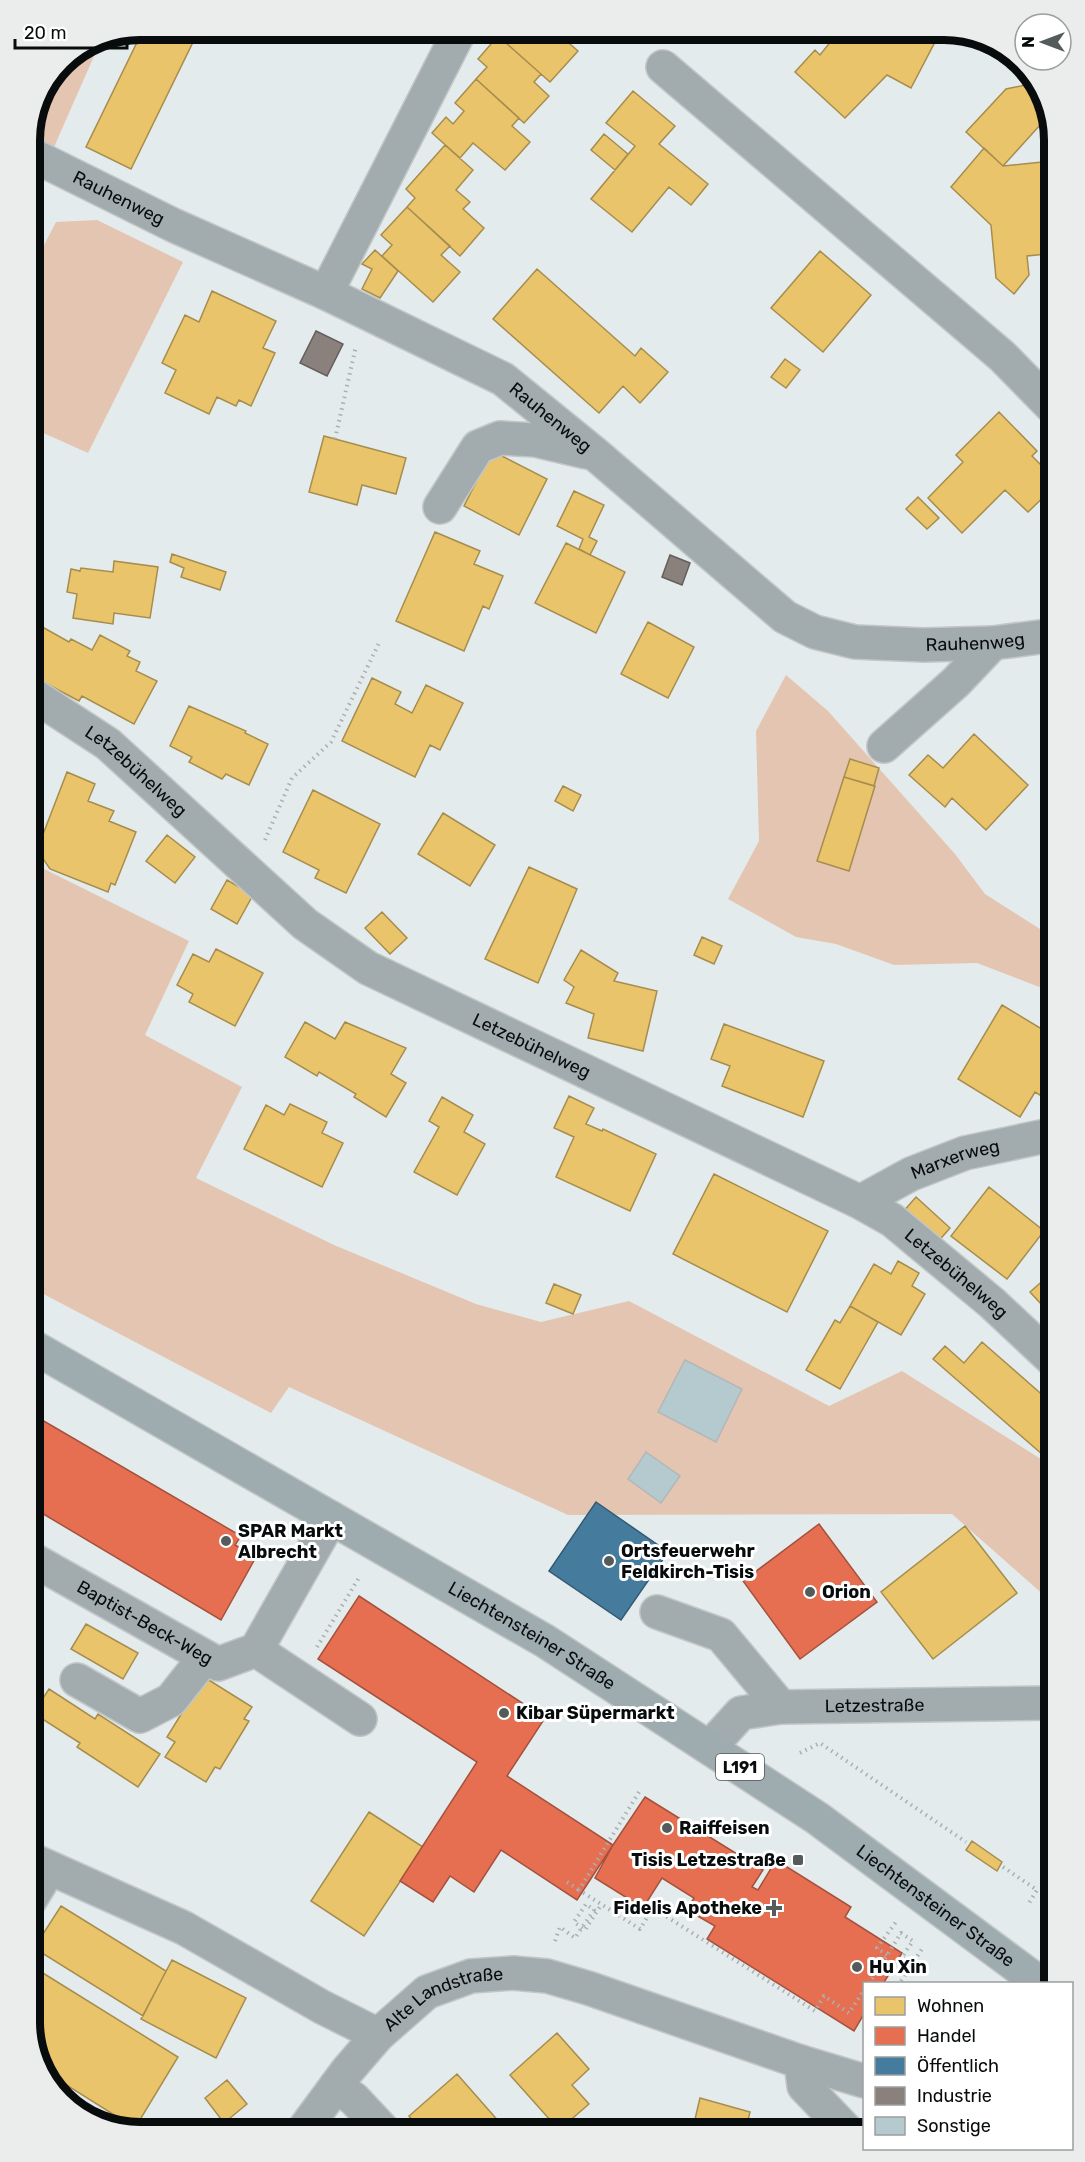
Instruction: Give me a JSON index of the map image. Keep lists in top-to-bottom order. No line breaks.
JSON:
{"streets":{"main road":["Liechtensteiner Straße","L191"],"street":["Rauhenweg","Letzebühelweg","Marxerweg","Baptist-Beck-Weg","Letzestraße","Alte Landstraße"]},"crossings":[["Letzebühelweg","Marxerweg"],["Liechtensteiner Straße","Letzestraße"]],"places":{"other":["SPAR Markt Albrecht","Ortsfeuerwehr Feldkirch-Tisis","Orion","Kibar Süpermarkt","Raiffeisen","Hu Xin"],"transit":["Tisis Letzestraße"],"health":["Fidelis Apotheke"]},"legend":["Wohnen","Handel","Öffentlich","Industrie","Sonstige"],"scale_bar":"20 m","north":"left"}
